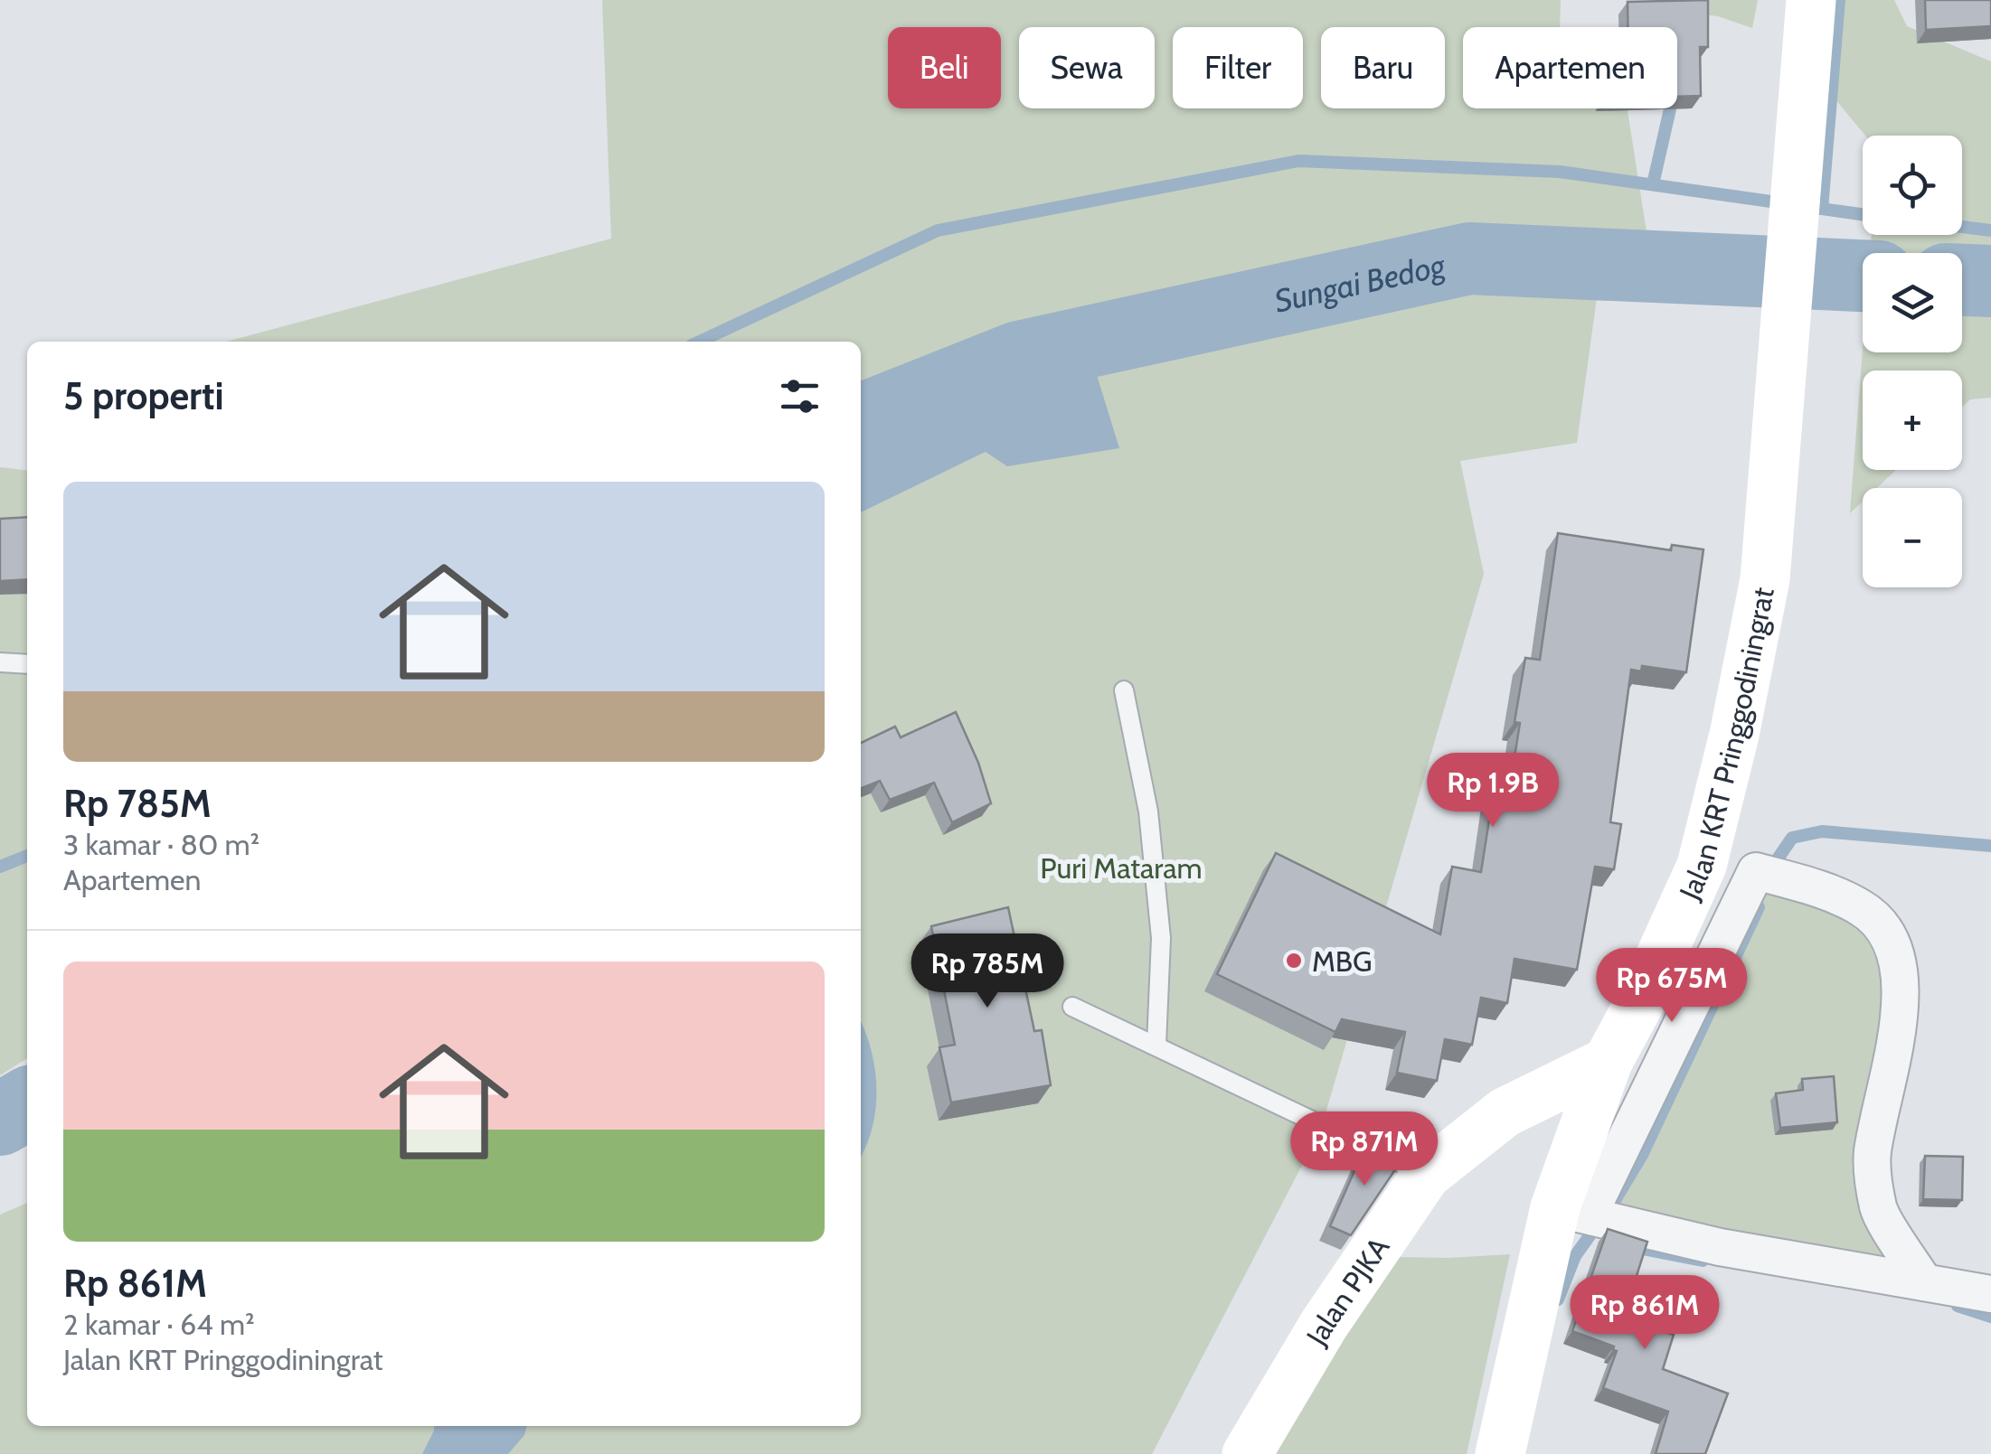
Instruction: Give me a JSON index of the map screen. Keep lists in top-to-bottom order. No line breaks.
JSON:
{"streets":{"main road":["Jalan KRT Pringgodiningrat","Jalan PJKA"]},"crossings":[["Jalan KRT Pringgodiningrat","Jalan PJKA"]],"water":["Sungai Bedog"],"parks":["Puri Mataram"],"places":["MBG"],"page":{"chip":["Beli","Sewa","Filter","Baru","Apartemen"],"map_buttons":["+","−"],"heading":"5 properti","list":[{"name":"Rp 785M","note":"3 kamar · 80 m² · Apartemen"},{"name":"Rp 861M","note":"2 kamar · 64 m² · Jalan KRT Pringgodiningrat"}],"price":["Rp 1.9B","Rp 785M","Rp 675M","Rp 871M","Rp 861M"]}}
